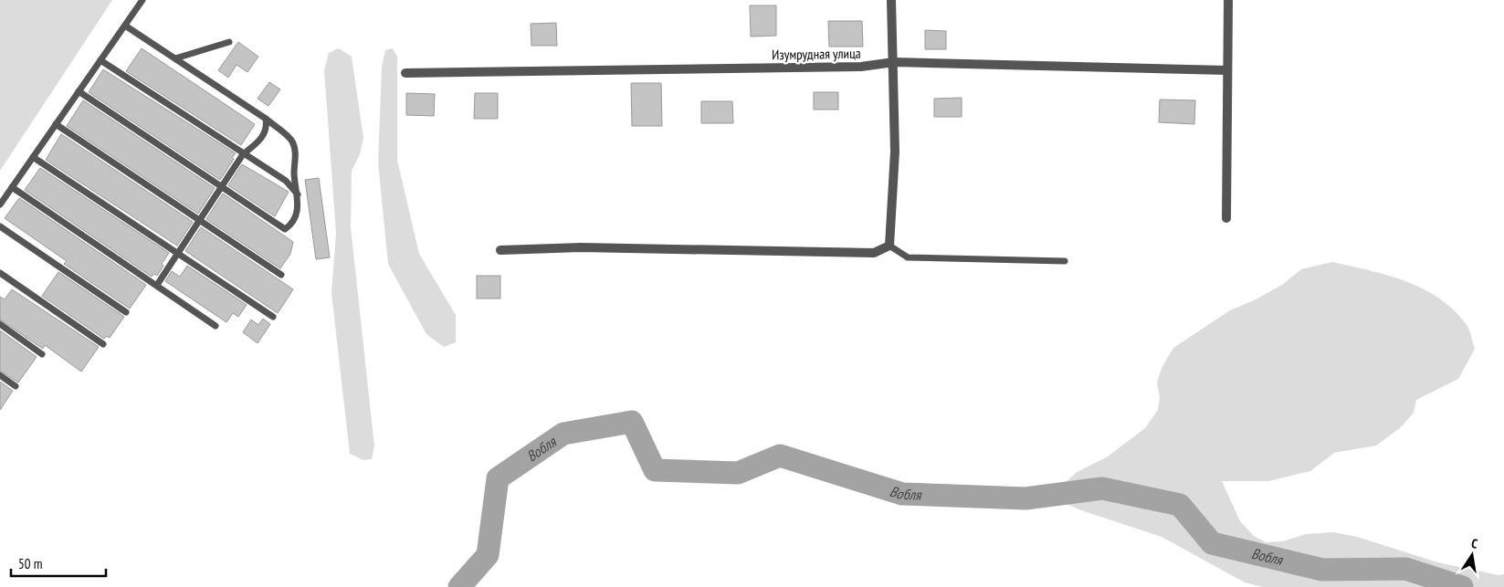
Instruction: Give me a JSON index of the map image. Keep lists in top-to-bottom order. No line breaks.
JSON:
{"streets":{"street":["Изумрудная улица"]},"water":["Вобля"],"scale_bar":"50 m","north":"top"}
